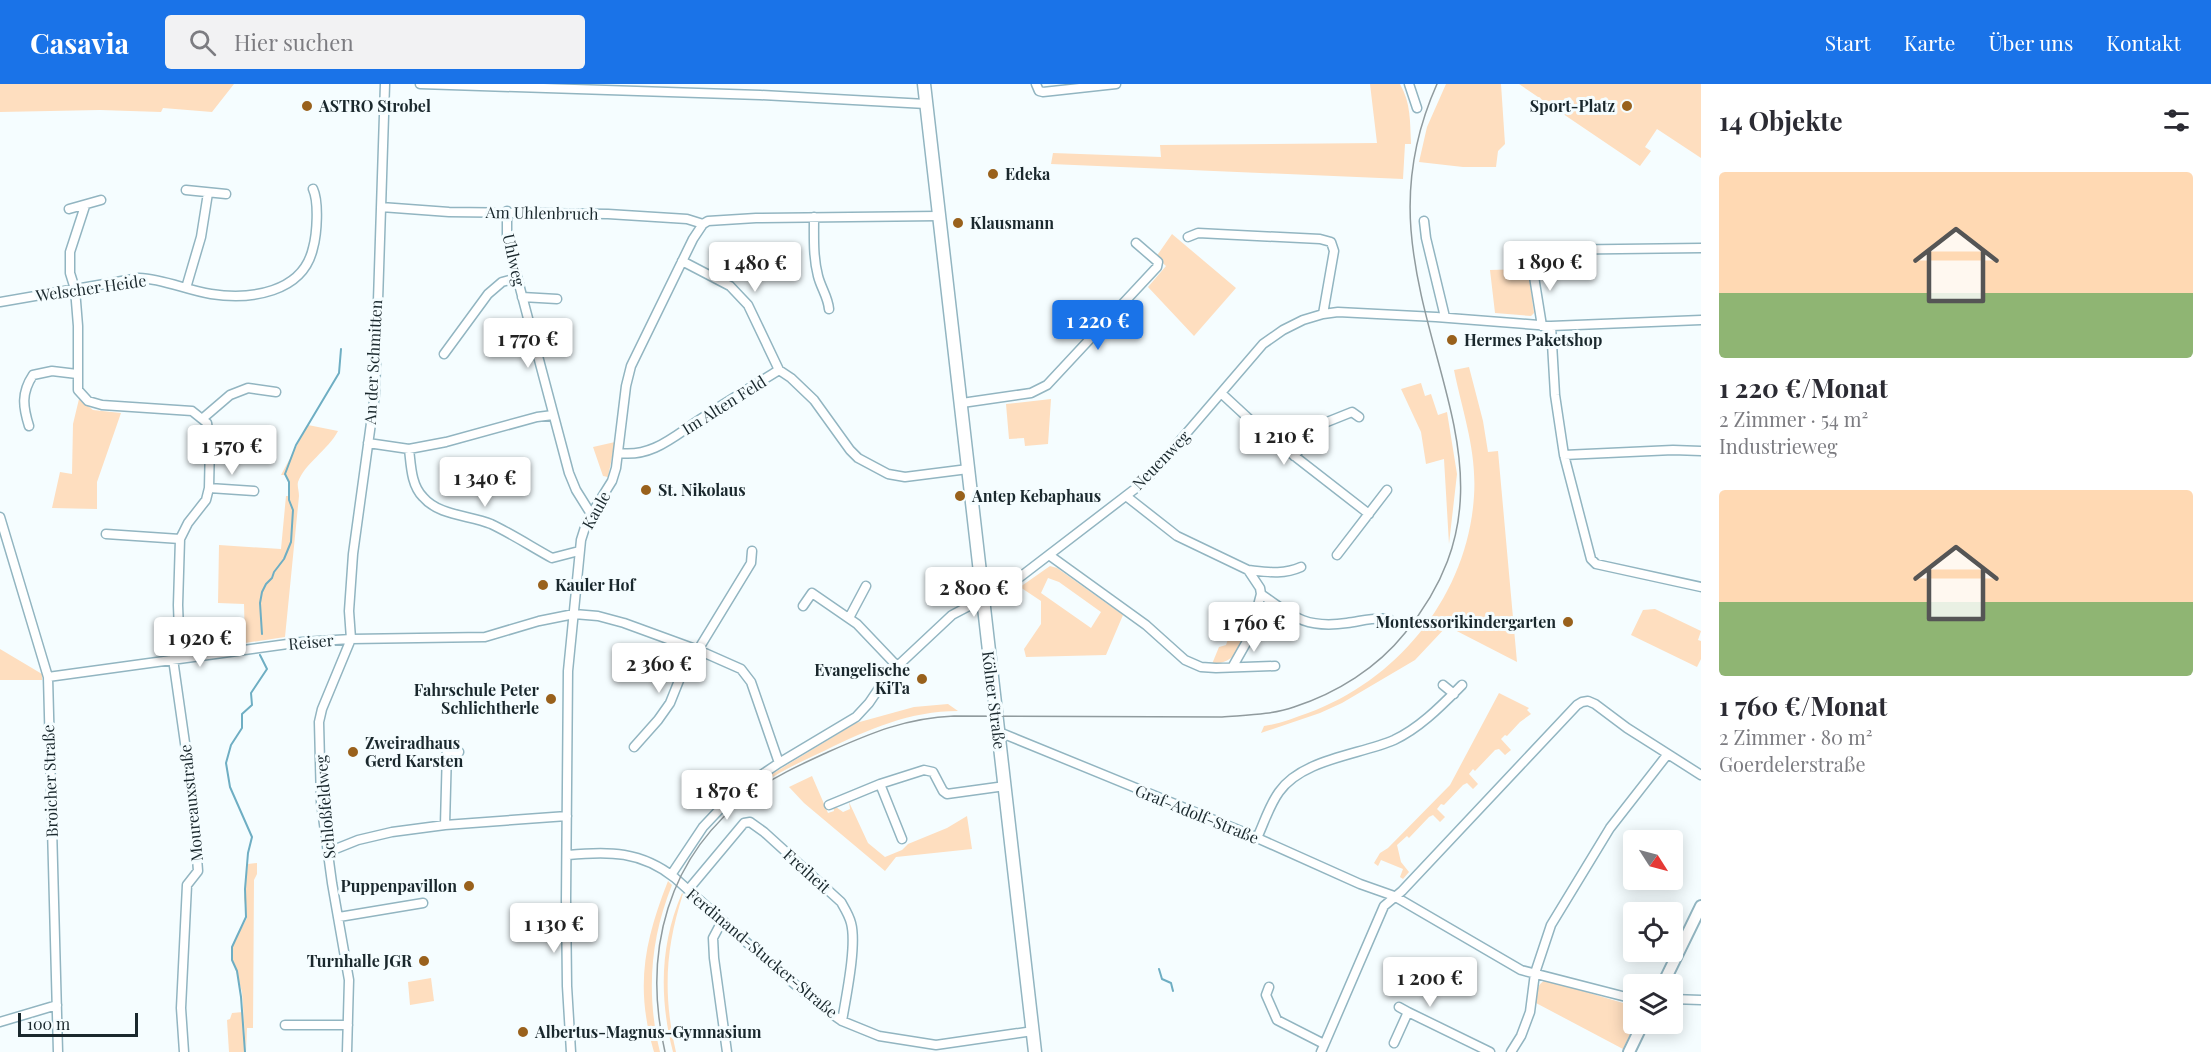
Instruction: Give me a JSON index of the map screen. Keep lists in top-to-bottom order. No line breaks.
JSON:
{"streets":{"main road":["Kölner Straße"],"street":["Am Uhlenbruch","Uhlweg","Welscher Heide","An der Schmitten","Im Alten Feld","Neuenweg","Kaule","Reiser","Broicher Straße","Moureauxstraße","Schloßfeldweg","Graf-Adolf-Straße","Freiheit","Ferdinand-Stucker-Straße"]},"crossings":[["Am Uhlenbruch","Uhlweg"],["Am Uhlenbruch","An der Schmitten"],["Am Uhlenbruch","Kaule"],["Uhlweg","Kaule"],["An der Schmitten","Reiser"],["An der Schmitten","Schloßfeldweg"],["Im Alten Feld","Kaule"],["Im Alten Feld","Kölner Straße"],["Neuenweg","Reiser"],["Neuenweg","Kölner Straße"],["Neuenweg","Ferdinand-Stucker-Straße"],["Kaule","Reiser"],["Kaule","Ferdinand-Stucker-Straße"],["Reiser","Broicher Straße"],["Reiser","Moureauxstraße"],["Reiser","Schloßfeldweg"],["Kölner Straße","Graf-Adolf-Straße"],["Kölner Straße","Ferdinand-Stucker-Straße"],["Freiheit","Ferdinand-Stucker-Straße"]],"places":["ASTRO Strobel","Sport-Platz","Edeka","Klausmann","Hermes Paketshop","St. Nikolaus","Antep Kebaphaus","Kauler Hof","Montessorikindergarten","Evangelische KiTa","Fahrschule Peter Schlichtherle","Zweiradhaus Gerd Karsten","Puppenpavillon","Turnhalle JGR","Albertus-Magnus-Gymnasium"],"scale_bar":"100 m","north":"bottom right","page":{"header":"Casavia","search":"Hier suchen","nav":["Start","Karte","Über uns","Kontakt"],"heading":"14 Objekte","list":[{"name":"1 220 €/Monat","note":"2 Zimmer · 54 m² · Industrieweg"},{"name":"1 760 €/Monat","note":"2 Zimmer · 80 m² · Goerdelerstraße"}],"price":["1 890 €","1 480 €","1 220 €","1 770 €","1 210 €","1 570 €","1 340 €","2 800 €","1 760 €","1 920 €","2 360 €","1 870 €","1 130 €","1 200 €"],"scale":"100 m"}}
